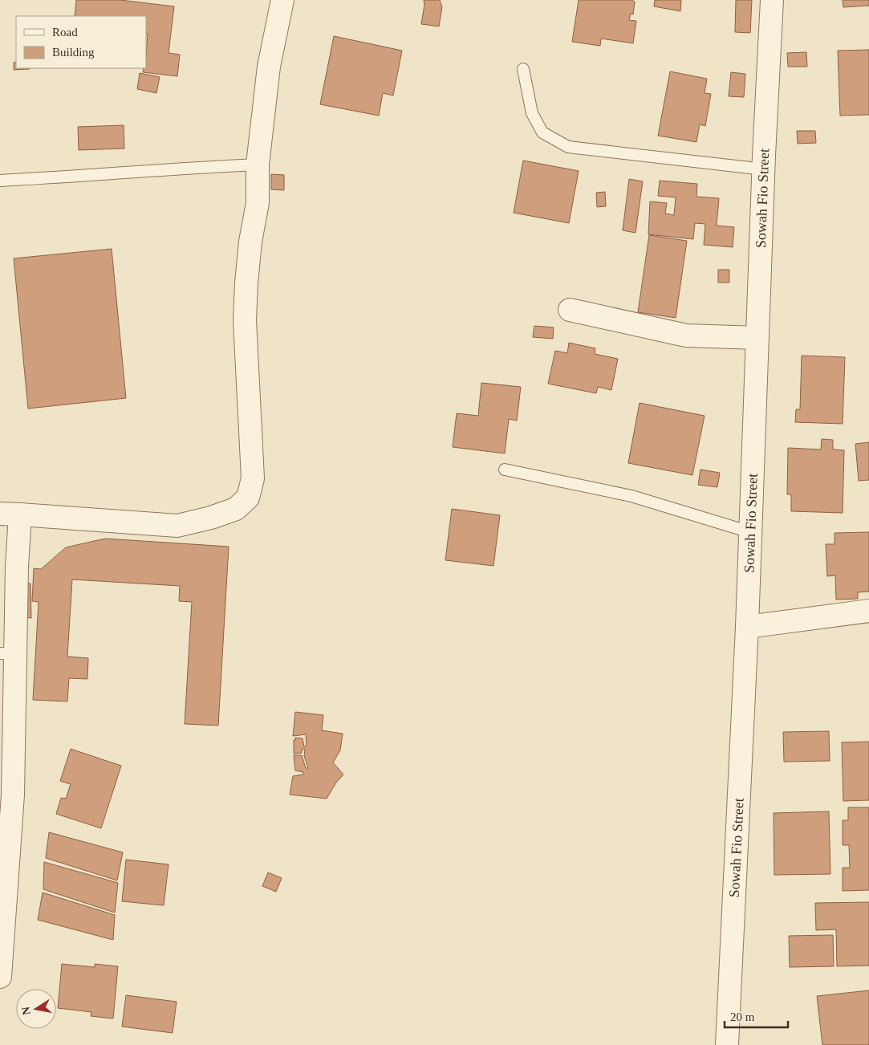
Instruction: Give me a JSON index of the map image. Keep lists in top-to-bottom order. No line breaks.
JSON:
{"streets":{"street":["Sowah Fio Street"]},"legend":["Road","Building"],"scale_bar":"20 m","north":"left"}
